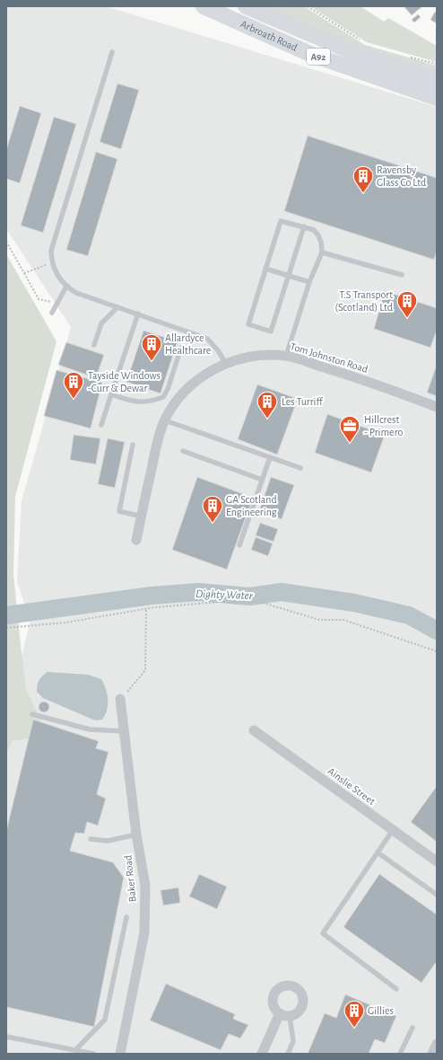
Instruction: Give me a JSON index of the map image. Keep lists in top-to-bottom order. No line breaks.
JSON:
{"streets":{"main road":["Arbroath Road","A92"],"street":["Tom Johnston Road","Ainslie Street","Baker Road"]},"water":["Dighty Water"],"places":{"building":["Ravensby Glass Co Ltd","T.S Transport (Scotland) Ltd","Allardyce Healthcare","Tayside Windows -Curr & Dewar","Les Turriff","GA Scotland Engineering","Gillies"],"office":["Hillcrest - Primero"]}}
